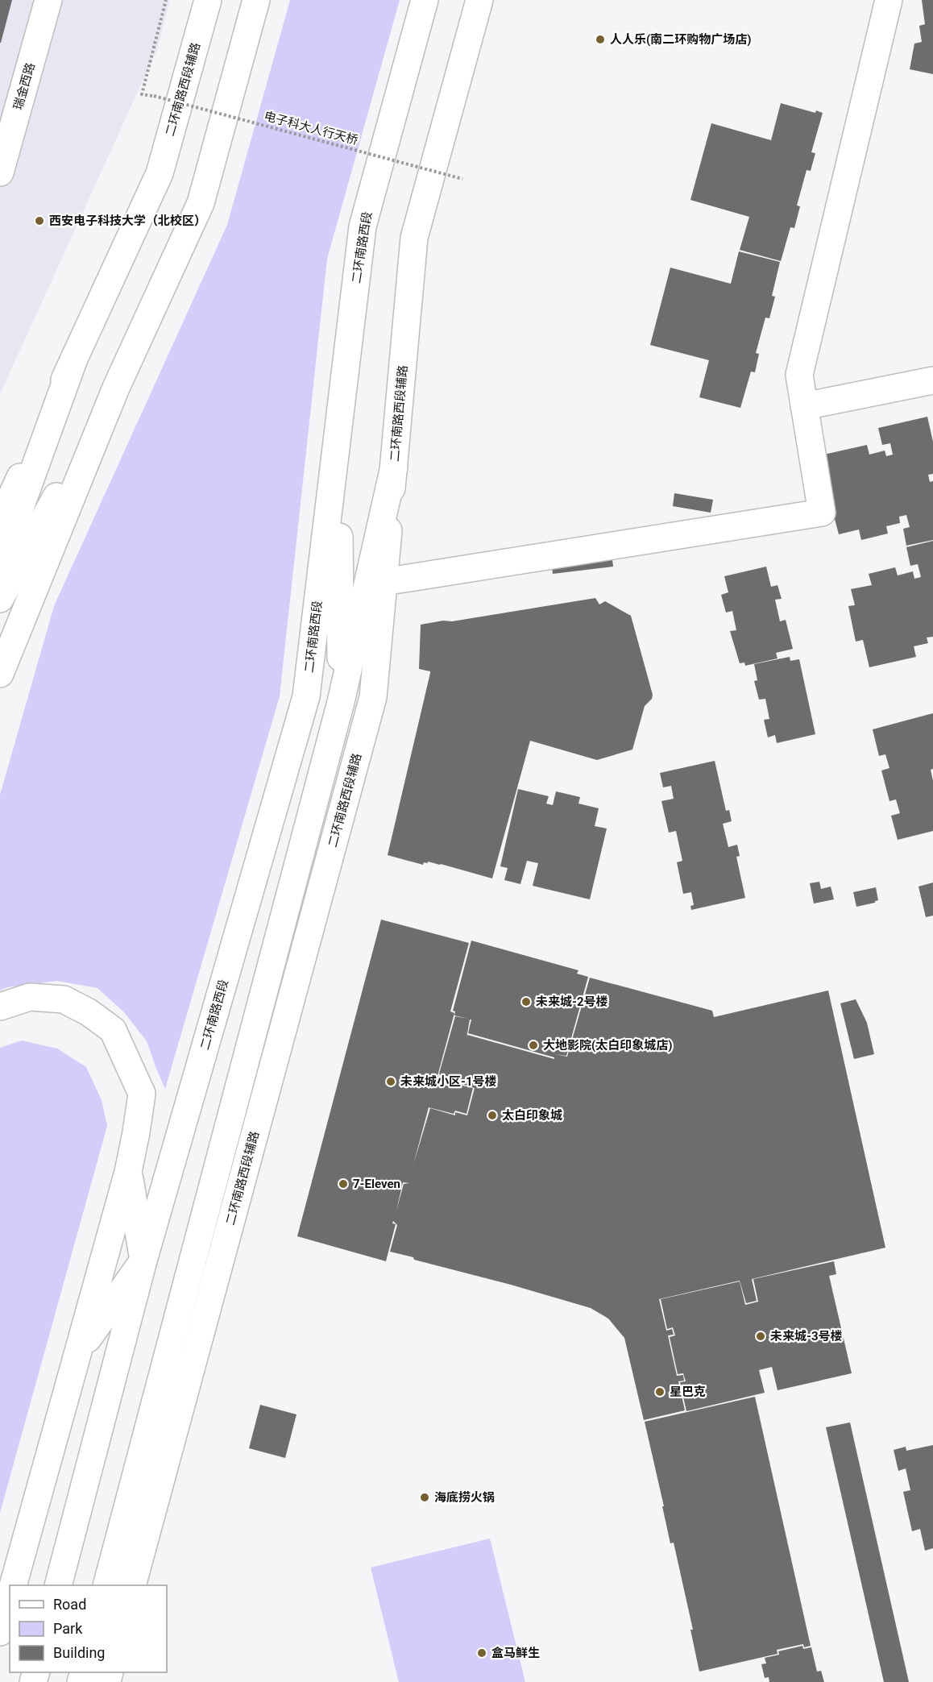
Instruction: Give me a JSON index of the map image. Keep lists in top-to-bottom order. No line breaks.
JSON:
{"streets":{"main road":["瑞金西路","二环南路西段辅路","二环南路西段"],"path":["电子科大人行天桥"]},"places":["人人乐(南二环购物广场店)","西安电子科技大学（北校区）","未来城-2号楼","大地影院(太白印象城店)","未来城小区-1号楼","太白印象城","7-Eleven","未来城-3号楼","星巴克","海底捞火锅","盒马鲜生"],"legend":["Road","Park","Building"]}
